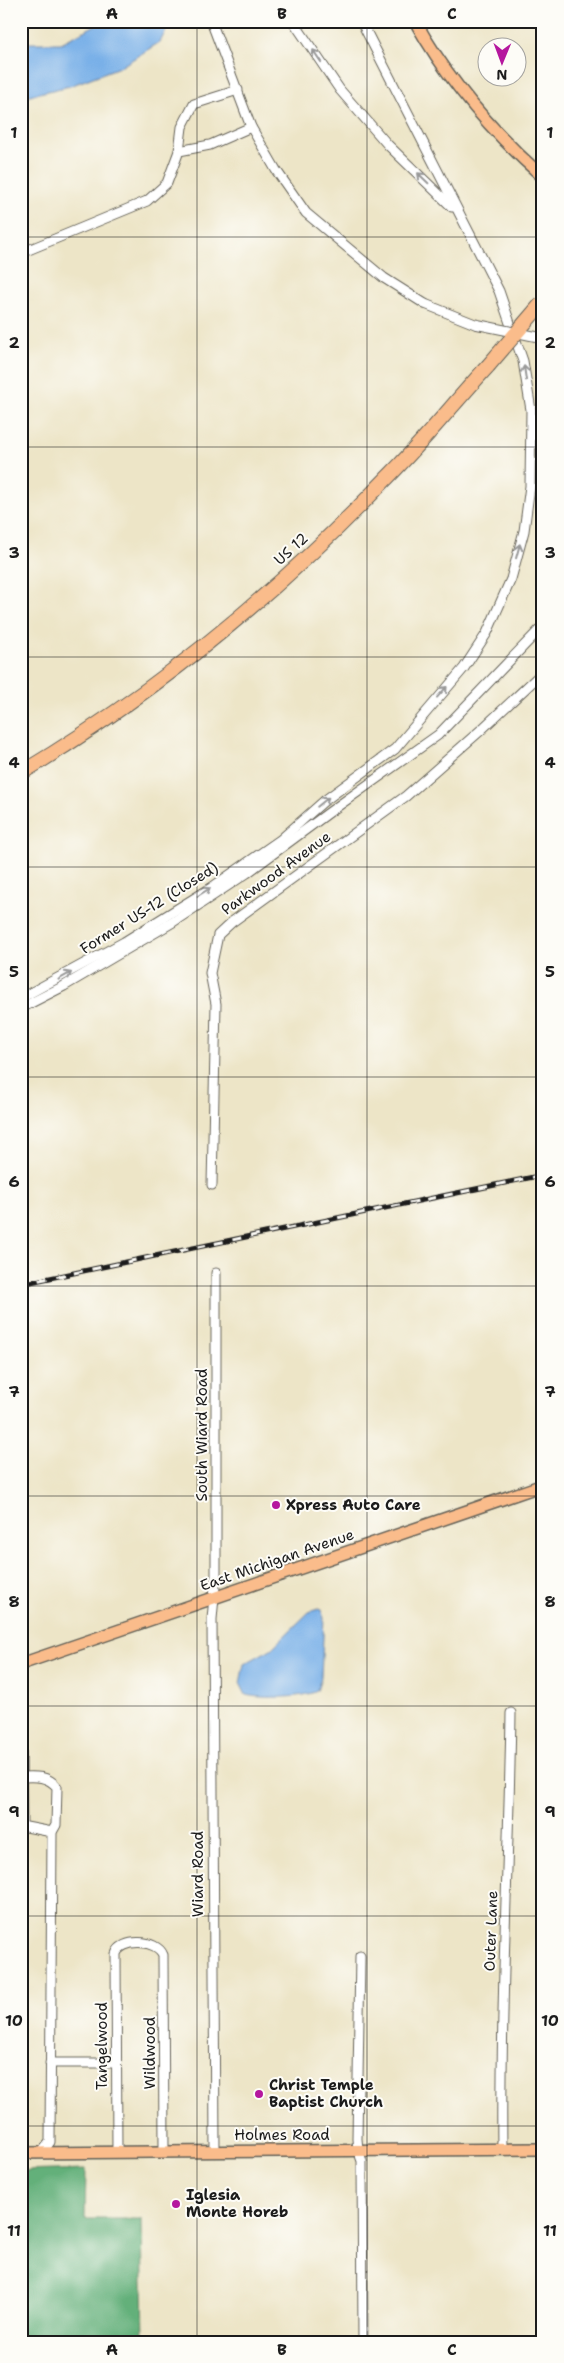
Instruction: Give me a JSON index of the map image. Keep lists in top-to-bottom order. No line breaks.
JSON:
{"streets":{"highway":["US 12"],"main road":["East Michigan Avenue","Holmes Road"],"street":["Parkwood Avenue","Former US-12 (Closed)","South Wiard Road","Wiard Road","Outer Lane","Tangelwood","Wildwood"]},"crossings":[["South Wiard Road","East Michigan Avenue"],["South Wiard Road","Wiard Road"],["East Michigan Avenue","Wiard Road"],["Wiard Road","Holmes Road"],["Outer Lane","Holmes Road"],["Tangelwood","Wildwood"],["Tangelwood","Holmes Road"],["Wildwood","Holmes Road"]],"places":["Xpress Auto Care","Christ Temple Baptist Church","Iglesia Monte Horeb"],"north":"bottom","grid":{"columns":["A","B","C"],"rows":["1","2","3","4","5","6","7","8","9","10","11"]}}
